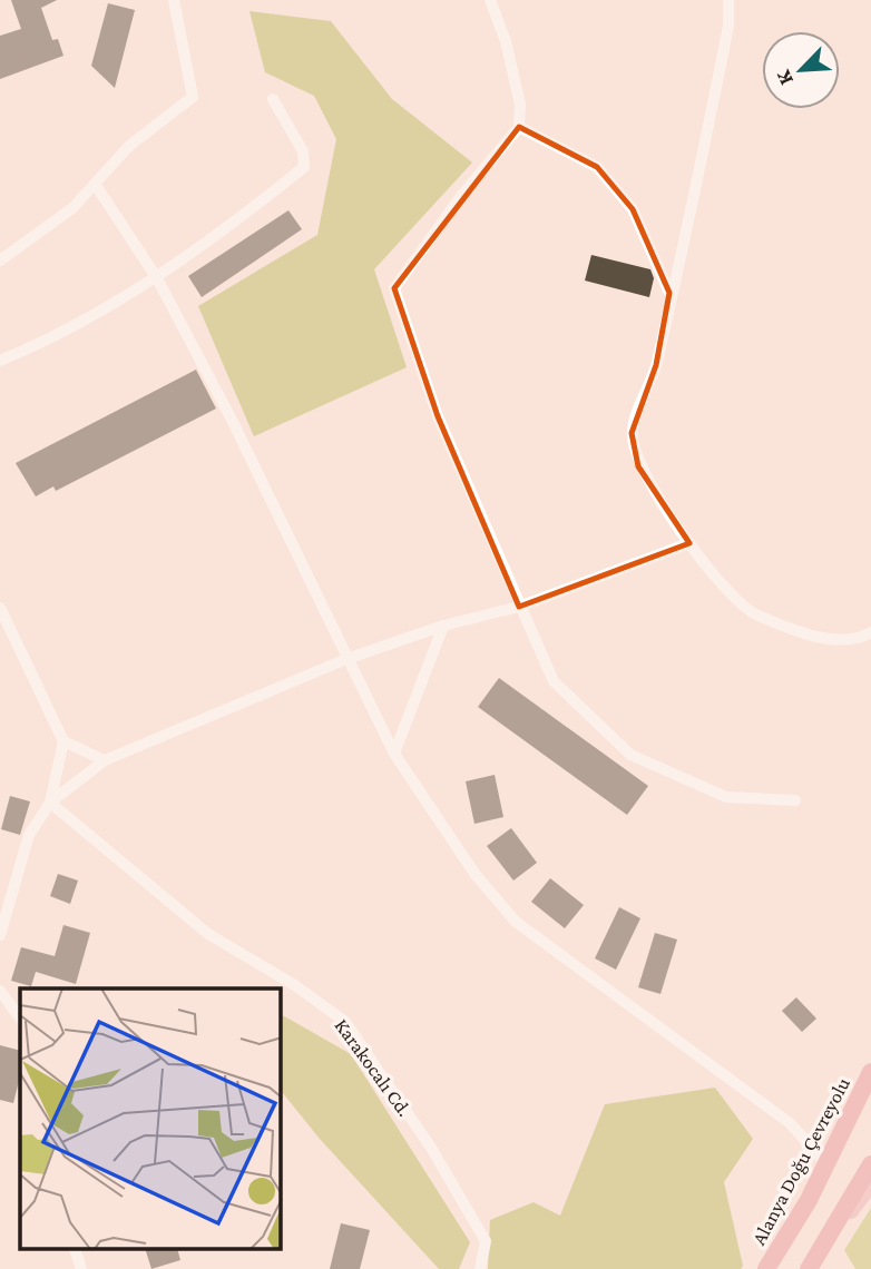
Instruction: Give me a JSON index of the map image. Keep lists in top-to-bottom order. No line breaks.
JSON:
{"streets":{"highway":["Alanya Doğu Çevreyolu"],"street":["Karakocalı Cd."]},"north":"bottom left"}
